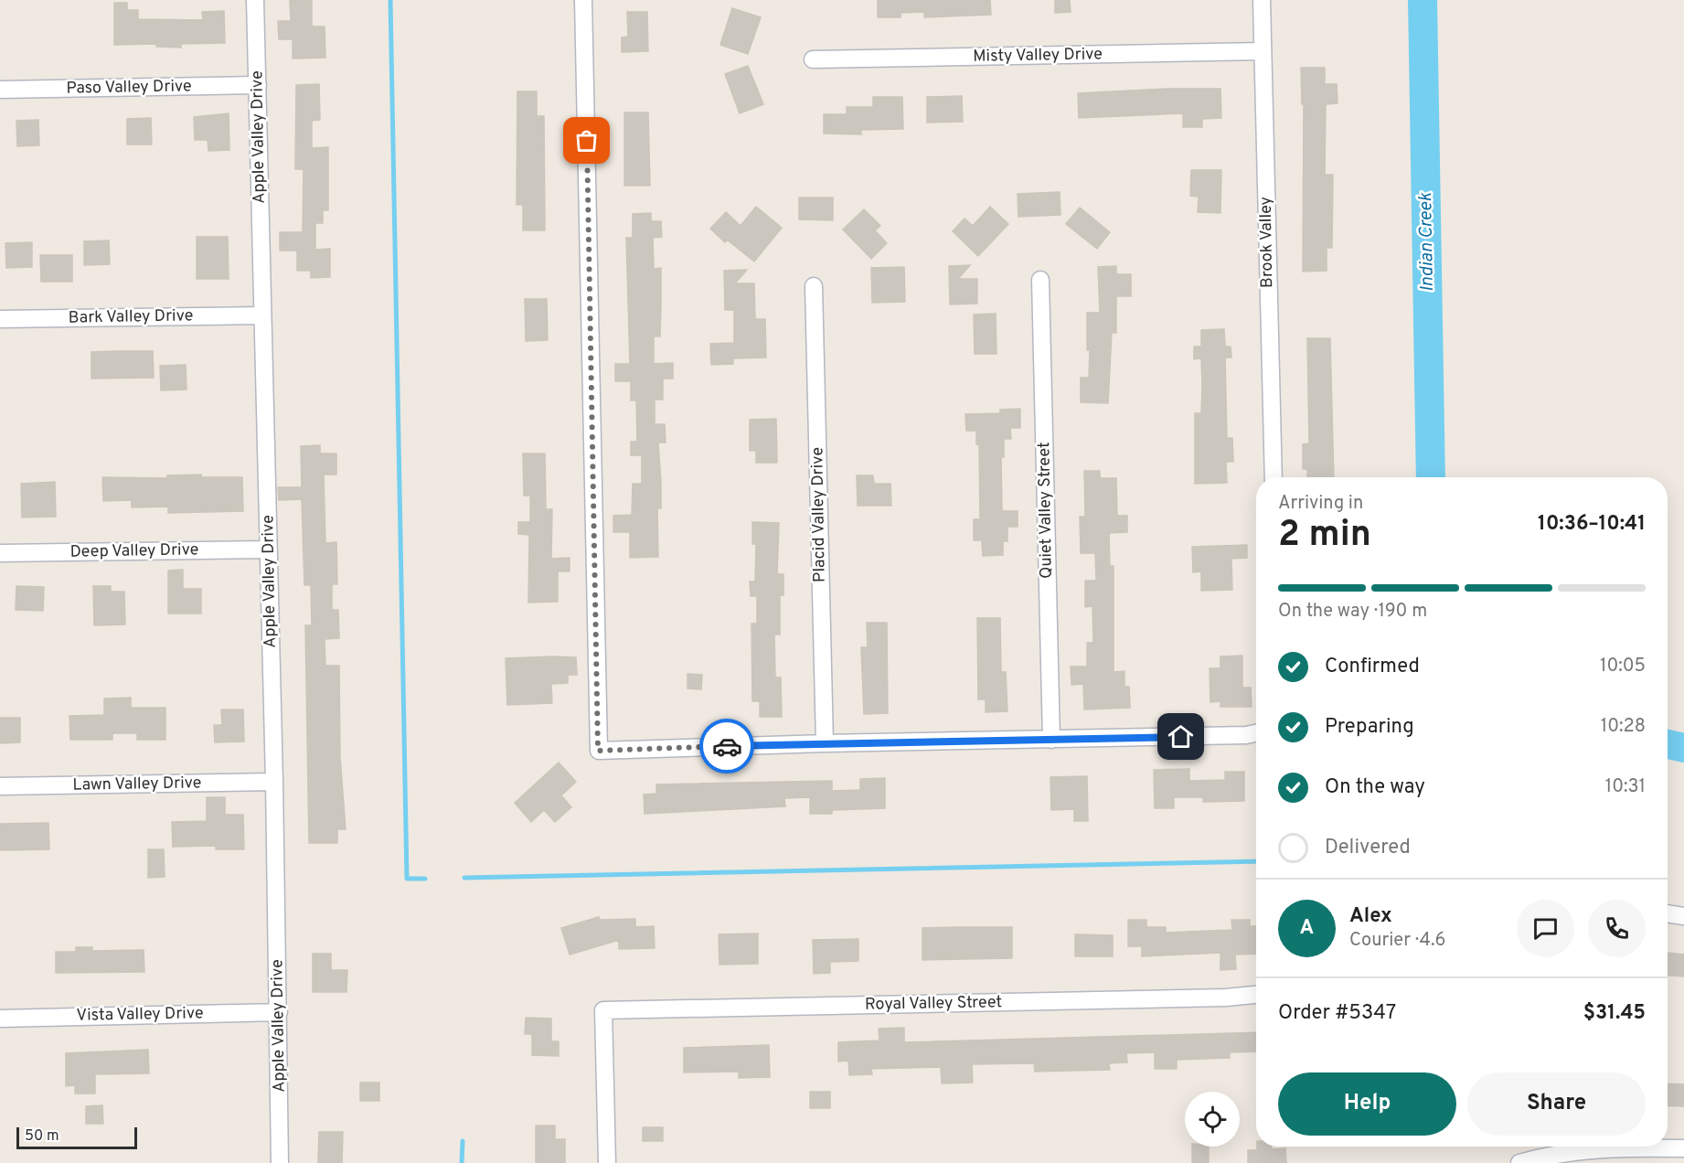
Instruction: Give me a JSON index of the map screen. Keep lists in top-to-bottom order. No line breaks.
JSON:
{"streets":{"street":["Misty Valley Drive","Paso Valley Drive","Apple Valley Drive","Brook Valley","Bark Valley Drive","Quiet Valley Street","Placid Valley Drive","Deep Valley Drive","Lawn Valley Drive","Royal Valley Street","Vista Valley Drive"]},"crossings":[["Misty Valley Drive","Brook Valley"],["Paso Valley Drive","Apple Valley Drive"],["Apple Valley Drive","Bark Valley Drive"],["Apple Valley Drive","Deep Valley Drive"],["Apple Valley Drive","Lawn Valley Drive"],["Apple Valley Drive","Vista Valley Drive"]],"water":["Indian Creek"],"scale_bar":"50 m","page":{"heading":["2 min","Arriving in","10:36–10:41"],"panel":["Alex","Courier · 4.6","Order #5347","$31.45"],"bar":"On the way · 190 m","list":[["Confirmed","10:05"],["Preparing","10:28"],["On the way","10:31"],"Delivered"],"round":"A","buttons":["Help","Share"],"scale":"50 m"}}
